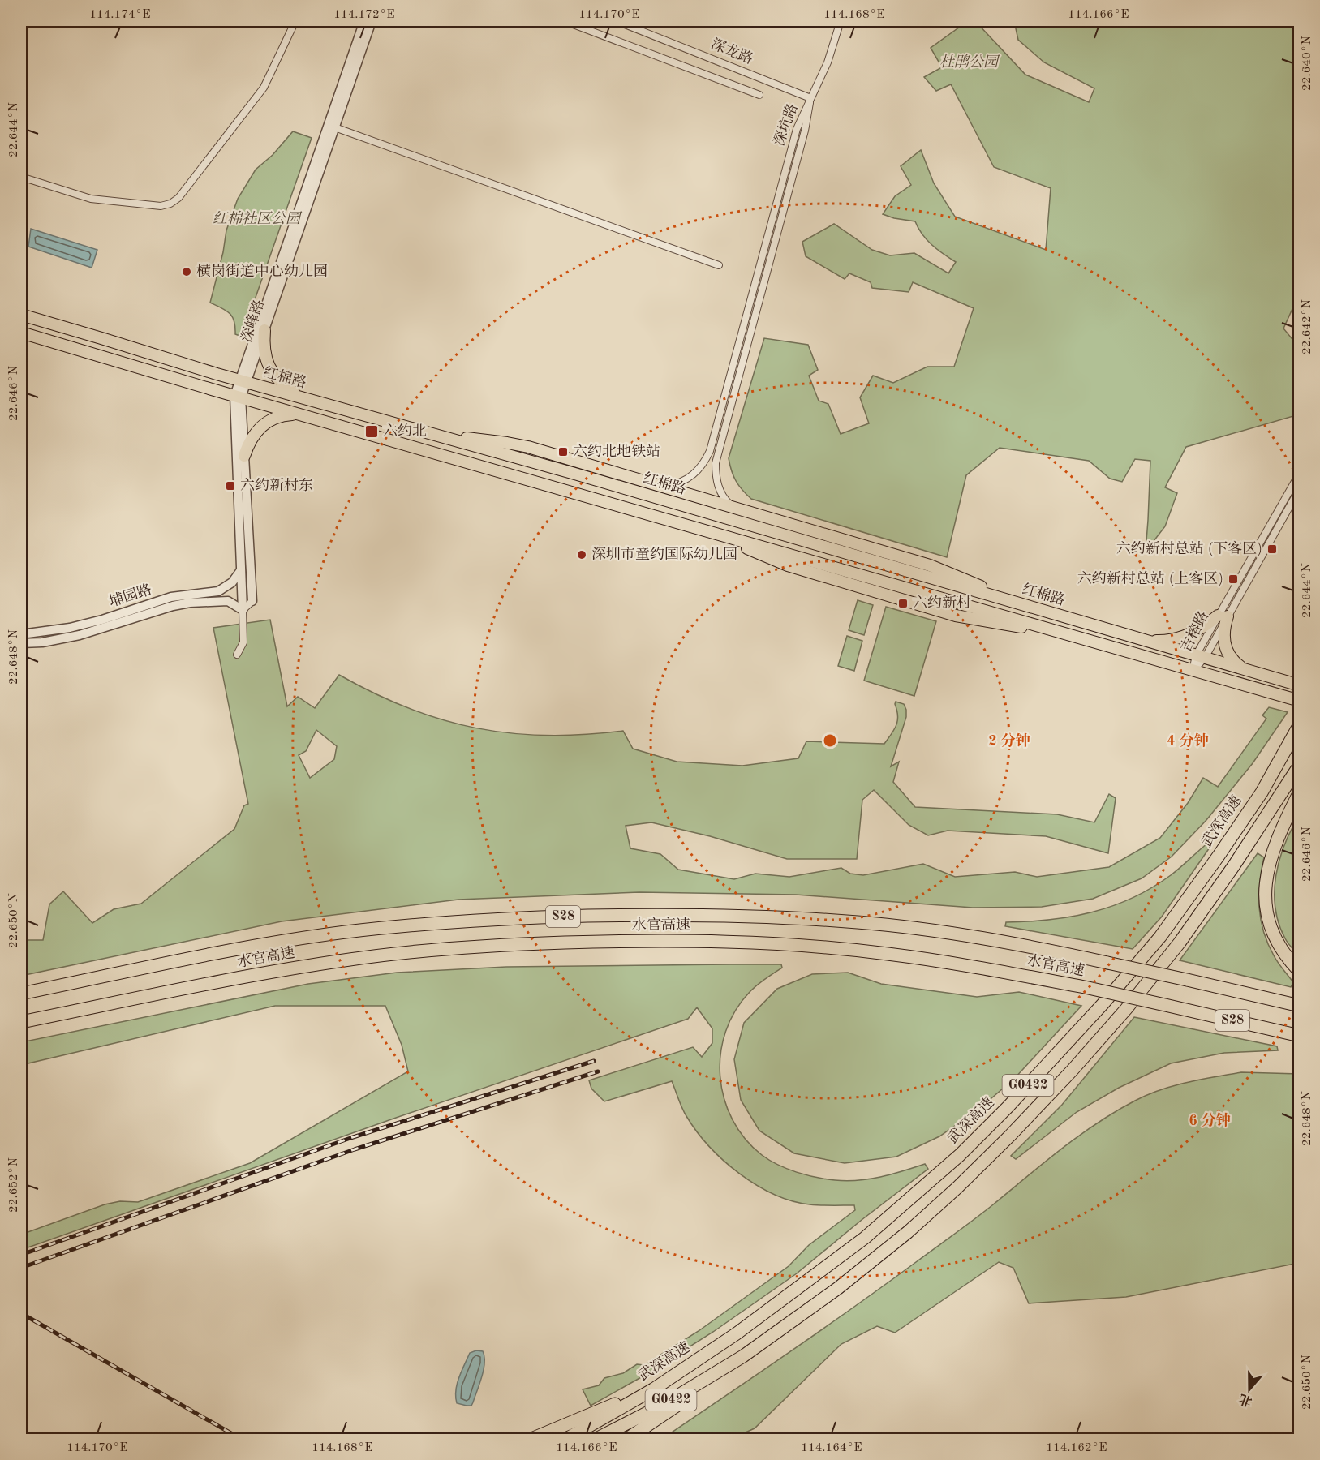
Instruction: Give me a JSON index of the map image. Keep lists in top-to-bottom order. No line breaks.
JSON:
{"streets":{"highway":["武深高速","S28","水官高速","G0422"],"main road":["红棉路"],"street":["深龙路","深坑路","深峰路","埔园路","吉榕路"]},"crossings":[["深龙路","深坑路"],["深峰路","红棉路"],["深峰路","埔园路"],["红棉路","吉榕路"]],"parks":["杜鹃公园","红棉社区公园"],"places":{"other":["横岗街道中心幼儿园","深圳市童约国际幼儿园"],"transit":["六约北","六约北地铁站","六约新村东","六约新村总站 (下客区)","六约新村总站 (上客区)","六约新村"]},"north":"bottom","coordinates":["114.174°E","114.172°E","114.170°E","114.168°E","114.166°E","22.640°N","22.644°N","22.642°N","22.646°N","22.648°N","22.650°N","22.652°N","114.164°E","114.162°E"],"rings":["2 分钟","4 分钟","6 分钟"]}
